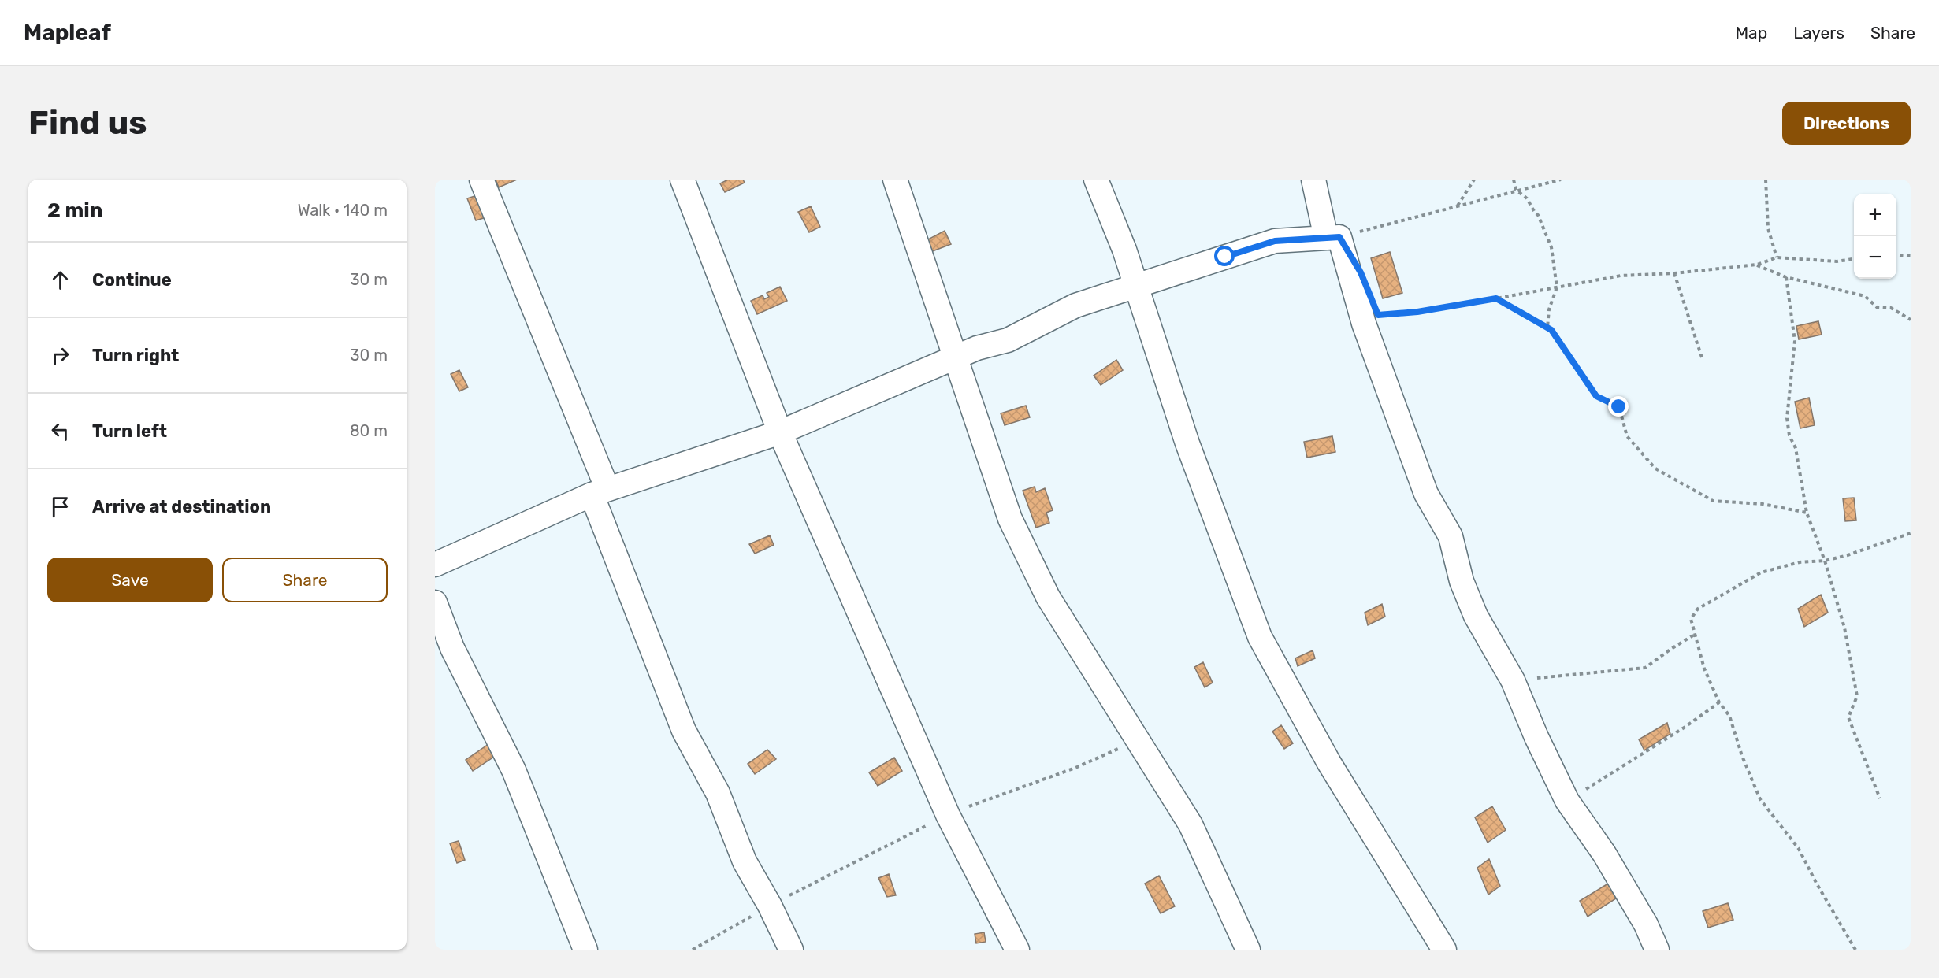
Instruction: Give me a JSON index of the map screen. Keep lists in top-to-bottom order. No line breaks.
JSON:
{"page":{"header":"Mapleaf","nav":["Map","Layers","Share"],"buttons":["Directions",["Save","Share"]],"title":"Find us","heading":["2 min","Walk · 140 m"],"map_buttons":["+","−"],"list":[["Continue","30 m"],["Turn right","30 m"],["Turn left","80 m"],"Arrive at destination"]}}
